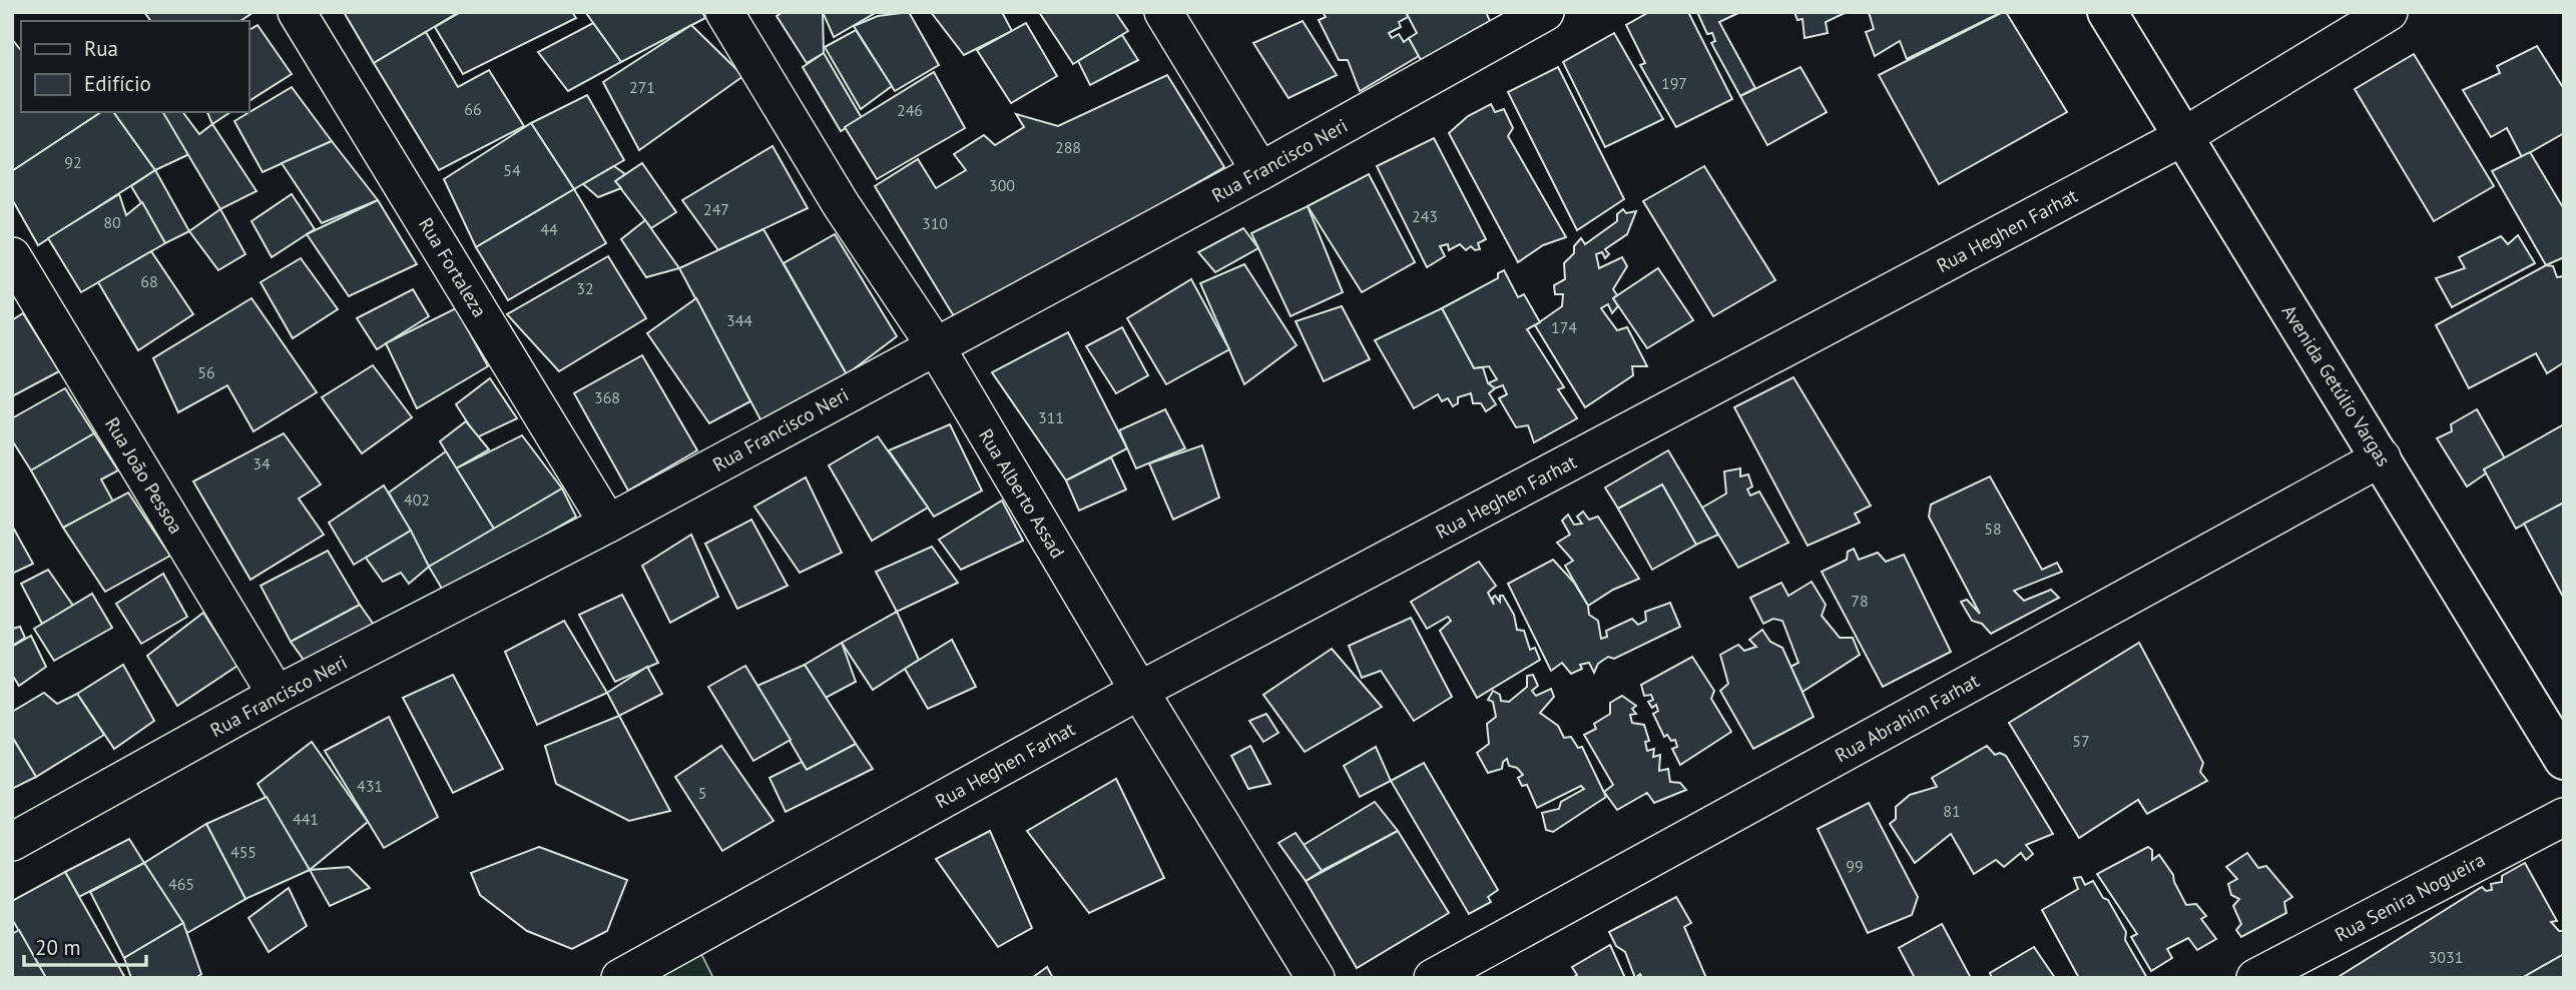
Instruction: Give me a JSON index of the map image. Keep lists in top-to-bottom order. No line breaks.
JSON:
{"streets":{"street":["Rua Francisco Neri","Rua Heghen Farhat","Rua Fortaleza","Avenida Getúlio Vargas","Rua João Pessoa","Rua Alberto Assad","Rua Abrahim Farhat","Rua Senira Nogueira"]},"crossings":[["Rua Francisco Neri","Rua Fortaleza"],["Rua Francisco Neri","Rua João Pessoa"],["Rua Francisco Neri","Rua Alberto Assad"],["Rua Heghen Farhat","Avenida Getúlio Vargas"],["Rua Heghen Farhat","Rua Alberto Assad"],["Avenida Getúlio Vargas","Rua Abrahim Farhat"]],"house_numbers":["197","271","66","246","288","92","54","300","247","243","80","310","44","68","32","344","174","56","368","311","34","402","58","78","57","431","5","81","441","455","99","465","3031"],"legend":["Rua","Edifício"],"scale_bar":"20 m"}
